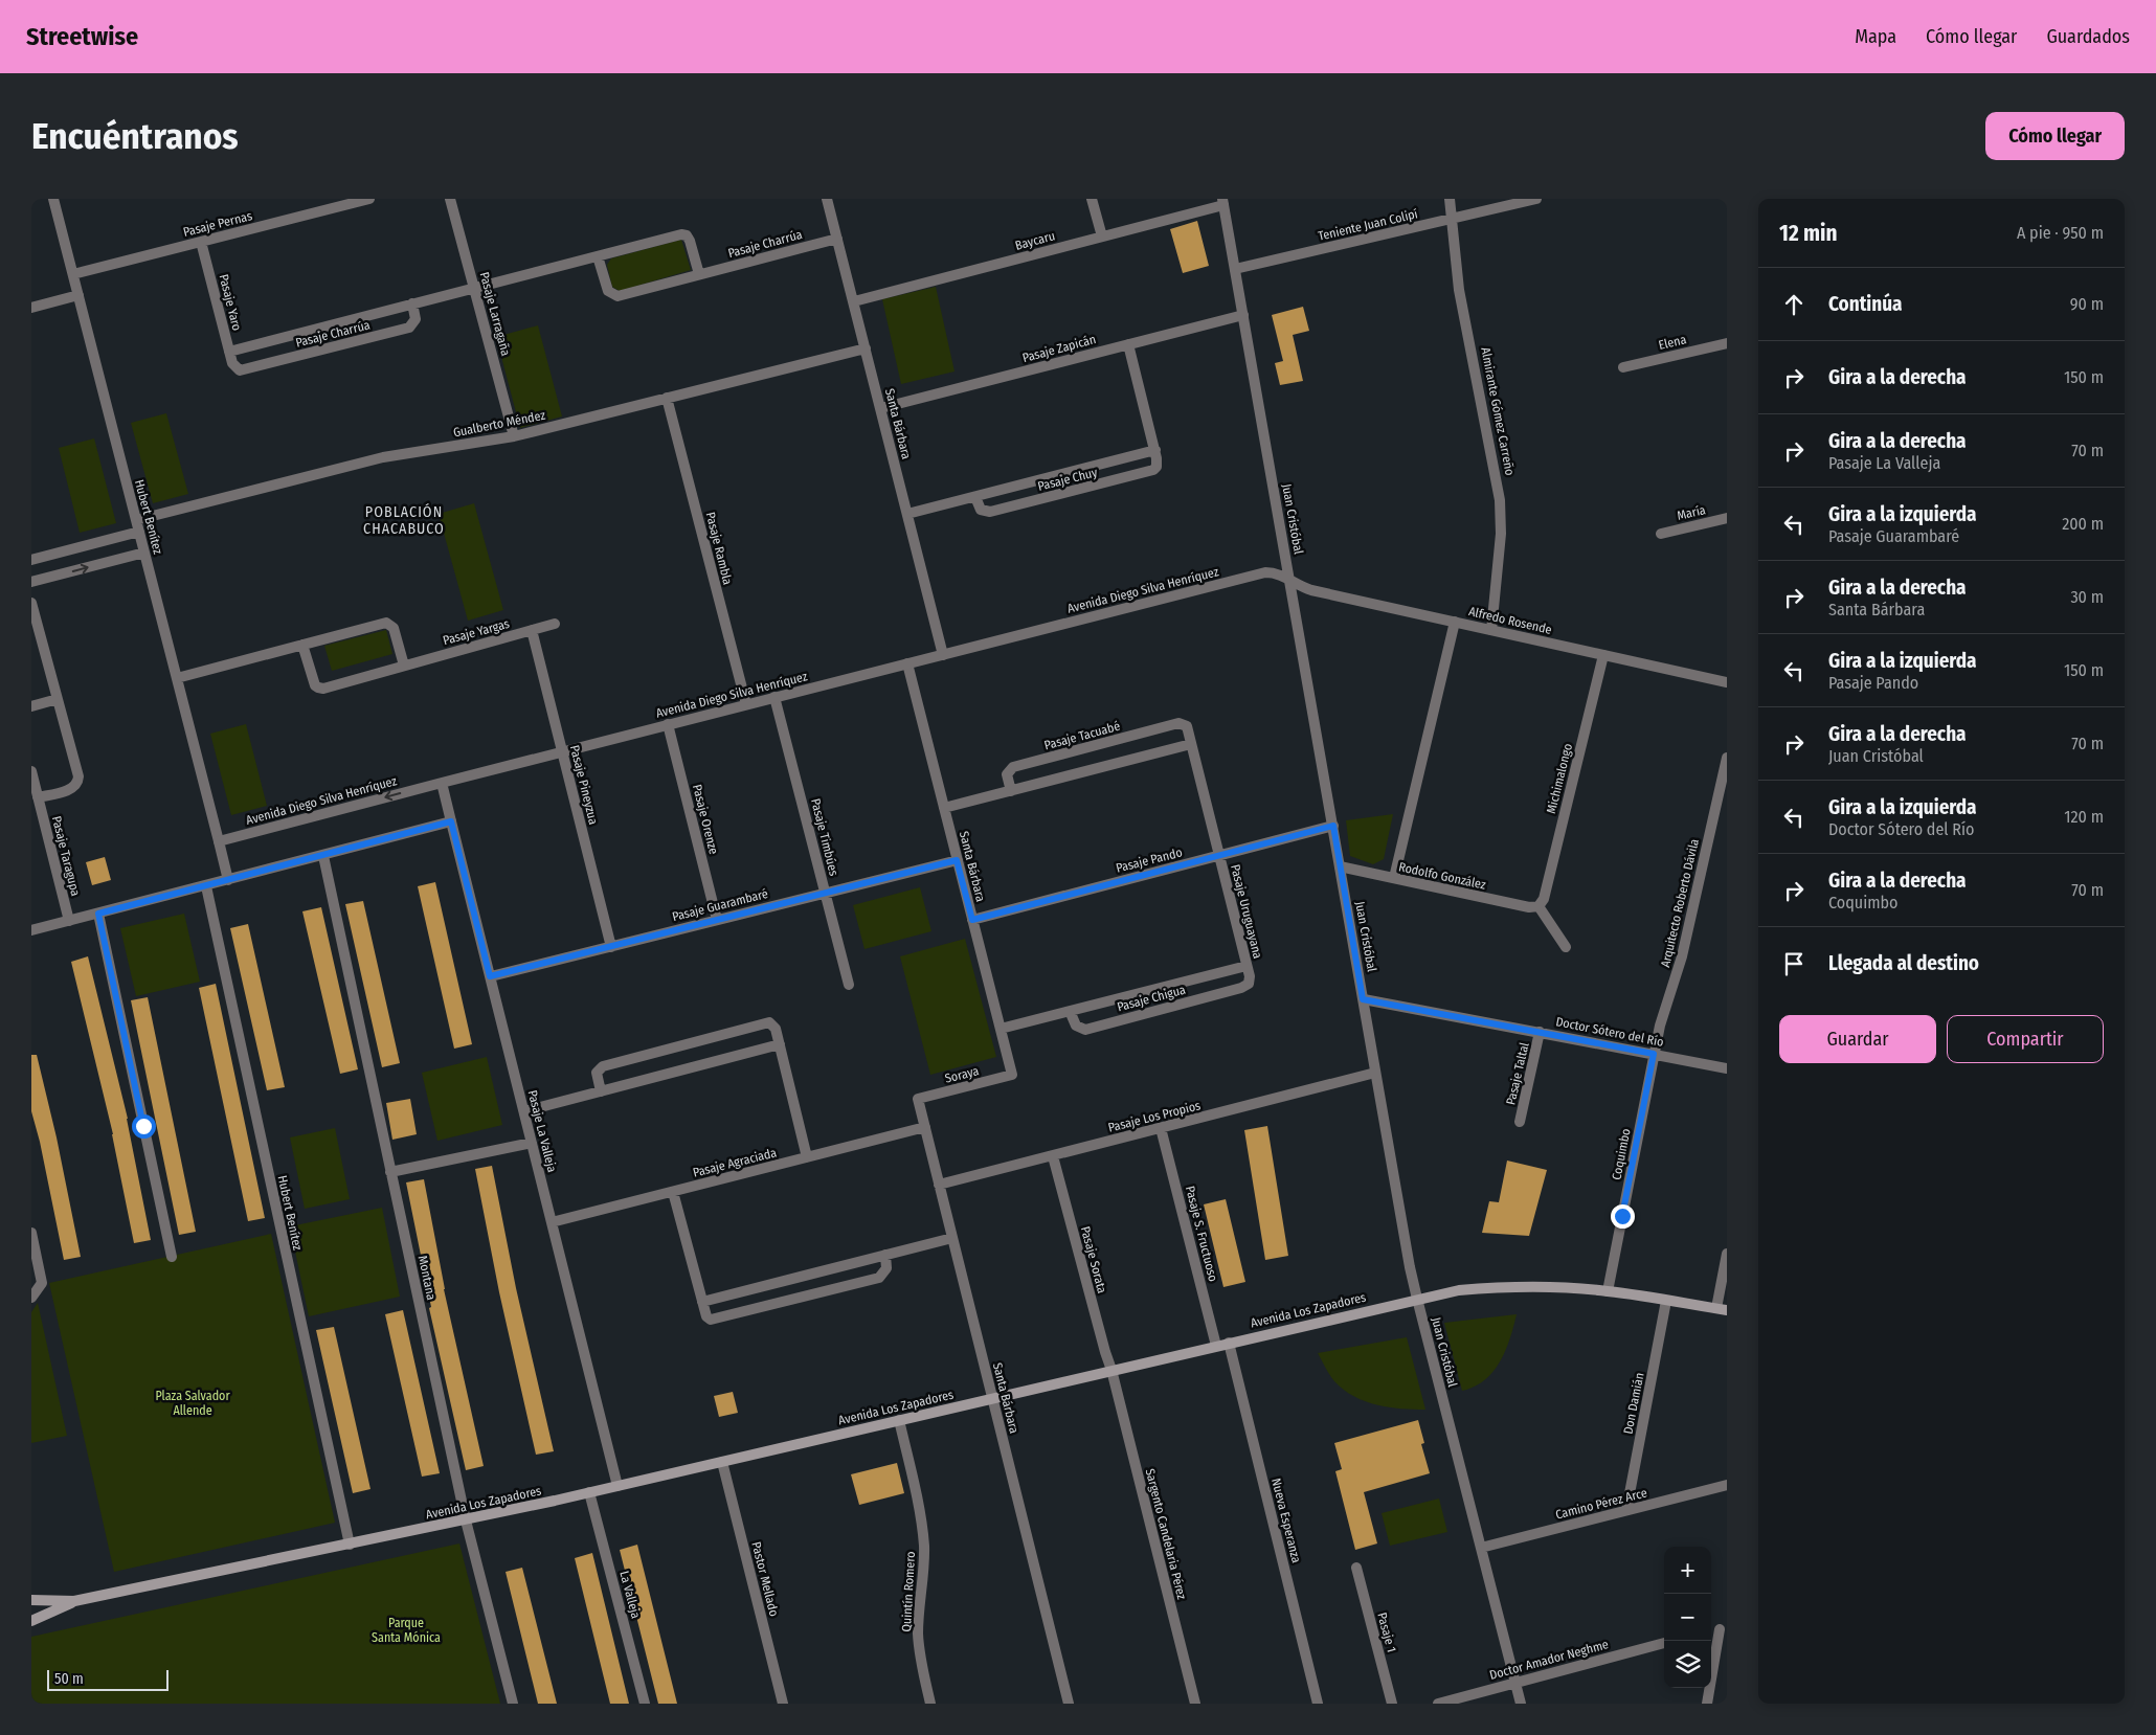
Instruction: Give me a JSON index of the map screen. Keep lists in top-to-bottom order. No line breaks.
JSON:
{"streets":{"main road":["Avenida Los Zapadores"],"street":["Pasaje Pernas","Teniente Juan Colipí","Baycaru","Pasaje Charrúa","Pasaje Yaro","Pasaje Larragaña","Elena","Pasaje Zapicán","Almirante Gómez Carreño","Gualberto Méndez","Santa Bárbara","Pasaje Chuy","María","Hubert Benítez","Juan Cristóbal","Pasaje Rambla","Avenida Diego Silva Henríquez","Alfredo Rosende","Pasaje Yargas","Pasaje Tacuabé","Michimalongo","Pasaje Pineyzua","Pasaje Orenze","Pasaje Timbúes","Pasaje Taragupa","Pasaje Pando","Rodolfo González","Arquitecto Roberto Dávila","Pasaje Guarambaré","Pasaje Uruguayana","Pasaje Chigua","Doctor Sótero del Río","Pasaje Taltal","Soraya","Pasaje Los Propios","Pasaje La Valleja","Coquimbo","Pasaje Agraciada","Pasaje S. Fructuoso","Pasaje Sorata","Montana","Don Damián","Camino Pérez Arce","Nueva Esperanza","Sargento Candelaria Pérez","Pastor Mellado","Quintín Romero","La Valleja","Pasaje 1","Doctor Amador Neghme"]},"crossings":[["Pasaje Pernas","Pasaje Yaro"],["Pasaje Pernas","Hubert Benítez"],["Teniente Juan Colipí","Almirante Gómez Carreño"],["Teniente Juan Colipí","Juan Cristóbal"],["Baycaru","Santa Bárbara"],["Baycaru","Juan Cristóbal"],["Pasaje Charrúa","Pasaje Yaro"],["Pasaje Charrúa","Pasaje Larragaña"],["Pasaje Charrúa","Santa Bárbara"],["Pasaje Larragaña","Gualberto Méndez"],["Pasaje Zapicán","Santa Bárbara"],["Pasaje Zapicán","Juan Cristóbal"],["Almirante Gómez Carreño","Alfredo Rosende"],["Gualberto Méndez","Santa Bárbara"],["Gualberto Méndez","Hubert Benítez"],["Gualberto Méndez","Pasaje Rambla"],["Santa Bárbara","Pasaje Chuy"],["Santa Bárbara","Avenida Diego Silva Henríquez"],["Santa Bárbara","Pasaje Pando"],["Santa Bárbara","Pasaje Guarambaré"],["Santa Bárbara","Pasaje Chigua"],["Santa Bárbara","Soraya"],["Santa Bárbara","Pasaje Los Propios"],["Santa Bárbara","Pasaje Agraciada"],["Santa Bárbara","Avenida Los Zapadores"],["Hubert Benítez","Avenida Diego Silva Henríquez"],["Hubert Benítez","Avenida Los Zapadores"],["Juan Cristóbal","Avenida Diego Silva Henríquez"],["Juan Cristóbal","Alfredo Rosende"],["Juan Cristóbal","Pasaje Pando"],["Juan Cristóbal","Rodolfo González"],["Juan Cristóbal","Doctor Sótero del Río"],["Juan Cristóbal","Pasaje Los Propios"],["Juan Cristóbal","Avenida Los Zapadores"],["Juan Cristóbal","Camino Pérez Arce"],["Juan Cristóbal","Doctor Amador Neghme"],["Pasaje Rambla","Avenida Diego Silva Henríquez"],["Avenida Diego Silva Henríquez","Alfredo Rosende"],["Avenida Diego Silva Henríquez","Pasaje Pineyzua"],["Avenida Diego Silva Henríquez","Pasaje Orenze"],["Avenida Diego Silva Henríquez","Pasaje Timbúes"],["Avenida Diego Silva Henríquez","Pasaje La Valleja"],["Alfredo Rosende","Michimalongo"],["Pasaje Yargas","Pasaje Pineyzua"],["Pasaje Tacuabé","Pasaje Uruguayana"],["Michimalongo","Rodolfo González"],["Pasaje Pineyzua","Pasaje Guarambaré"],["Pasaje Orenze","Pasaje Guarambaré"],["Pasaje Timbúes","Pasaje Guarambaré"],["Pasaje Pando","Pasaje Uruguayana"],["Arquitecto Roberto Dávila","Doctor Sótero del Río"],["Arquitecto Roberto Dávila","Coquimbo"],["Pasaje Guarambaré","Pasaje La Valleja"],["Pasaje Uruguayana","Pasaje Chigua"],["Doctor Sótero del Río","Pasaje Taltal"],["Doctor Sótero del Río","Coquimbo"],["Pasaje Los Propios","Pasaje S. Fructuoso"],["Pasaje Los Propios","Pasaje Sorata"],["Pasaje La Valleja","Pasaje Agraciada"],["Pasaje La Valleja","Avenida Los Zapadores"],["Coquimbo","Avenida Los Zapadores"],["Pasaje S. Fructuoso","Avenida Los Zapadores"],["Pasaje Sorata","Avenida Los Zapadores"],["Pasaje Sorata","Sargento Candelaria Pérez"],["Montana","Avenida Los Zapadores"],["Avenida Los Zapadores","Don Damián"],["Avenida Los Zapadores","Nueva Esperanza"],["Avenida Los Zapadores","Sargento Candelaria Pérez"],["Avenida Los Zapadores","Pastor Mellado"],["Avenida Los Zapadores","Quintín Romero"],["Avenida Los Zapadores","La Valleja"],["Don Damián","Camino Pérez Arce"]],"districts":["POBLACIÓN CHACABUCO"],"parks":["Plaza Salvador Allende","Parque Santa Mónica"],"scale_bar":"50 m","page":{"header":"Streetwise","nav":["Mapa","Cómo llegar","Guardados"],"buttons":["Cómo llegar",["Guardar","Compartir"]],"title":"Encuéntranos","heading":["12 min","A pie · 950 m"],"list":[["Continúa","90 m"],["Gira a la derecha","150 m"],["Gira a la derecha","Pasaje La Valleja","70 m"],["Gira a la izquierda","Pasaje Guarambaré","200 m"],["Gira a la derecha","Santa Bárbara","30 m"],["Gira a la izquierda","Pasaje Pando","150 m"],["Gira a la derecha","Juan Cristóbal","70 m"],["Gira a la izquierda","Doctor Sótero del Río","120 m"],["Gira a la derecha","Coquimbo","70 m"],"Llegada al destino"],"map_buttons":["+","−"],"scale":"50 m"}}
